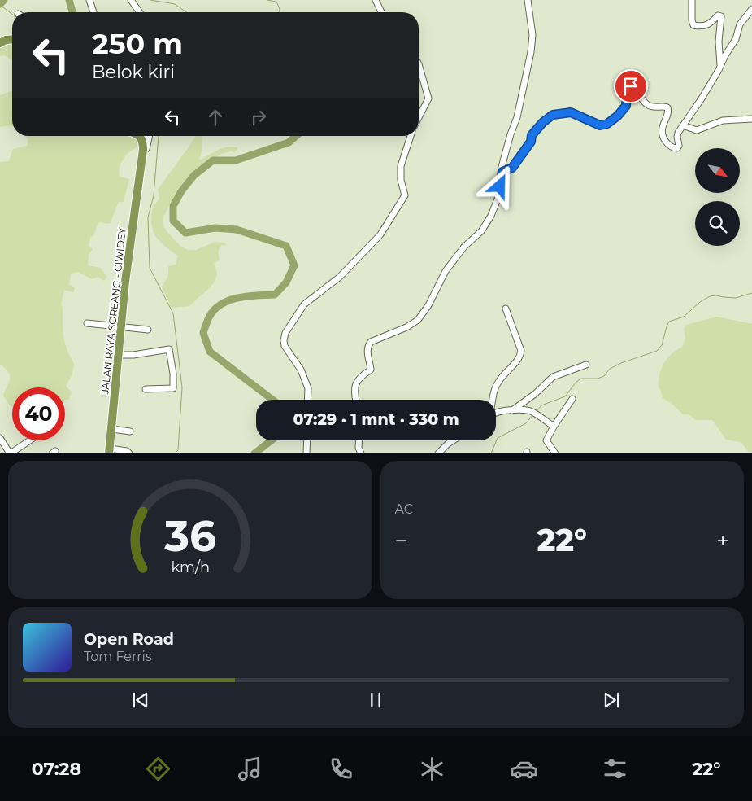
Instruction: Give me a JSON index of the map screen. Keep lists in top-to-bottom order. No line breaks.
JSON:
{"streets":{"highway":["JALAN RAYA SOREANG - CIWIDEY"]},"north":"bottom right","page":{"turn":["250 m","Belok kiri"],"limit":"40","trip":"07:29 · 1 mnt · 330 m","tile":"AC","heat":["−","22°","+"],"song":["Open Road","Tom Ferris"],"tabs":["07:28","22°"],"gauge":["36","km/h"]}}
